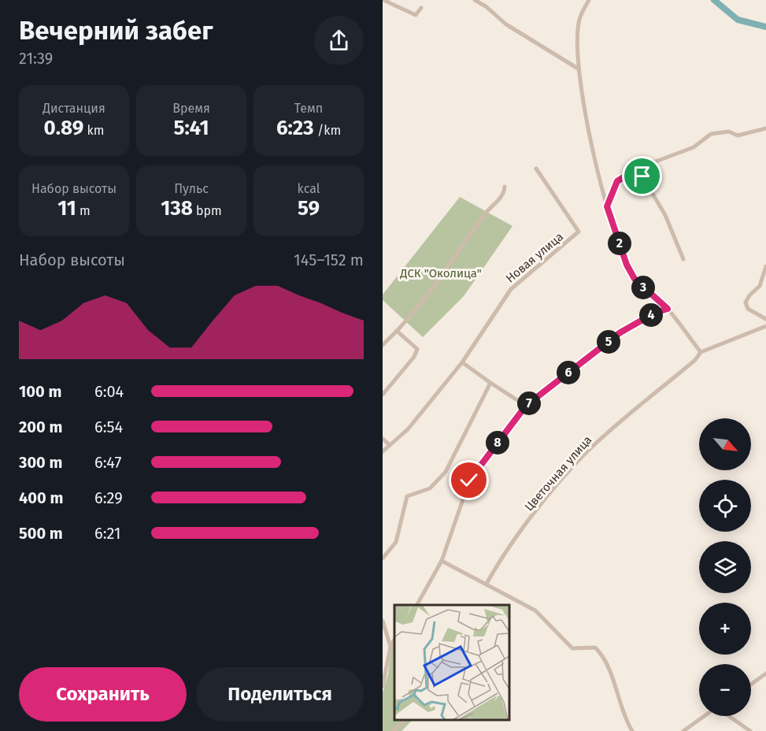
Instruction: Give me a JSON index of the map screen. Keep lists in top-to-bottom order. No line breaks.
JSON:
{"streets":{"street":["Новая улица","Цветочная улица"]},"parks":["ДСК \"Околица\""],"north":"bottom right","page":{"heading":["Вечерний забег","21:39"],"stats":[["Дистанция","0.89 km"],["Время","5:41"],["Темп","6:23 /km"],["Набор высоты","11 m"],["Пульс","138 bpm"],["kcal","59"]],"pins":["2","3","4","5","6","7","8"],"chart":["Набор высоты","145–152 m"],"list":[{"name":"100 m","note":"6:04"},{"name":"200 m","note":"6:54"},{"name":"300 m","note":"6:47"},{"name":"400 m","note":"6:29"},{"name":"500 m","note":"6:21"}],"map_buttons":["+","−"],"buttons":["Сохранить","Поделиться"]}}
